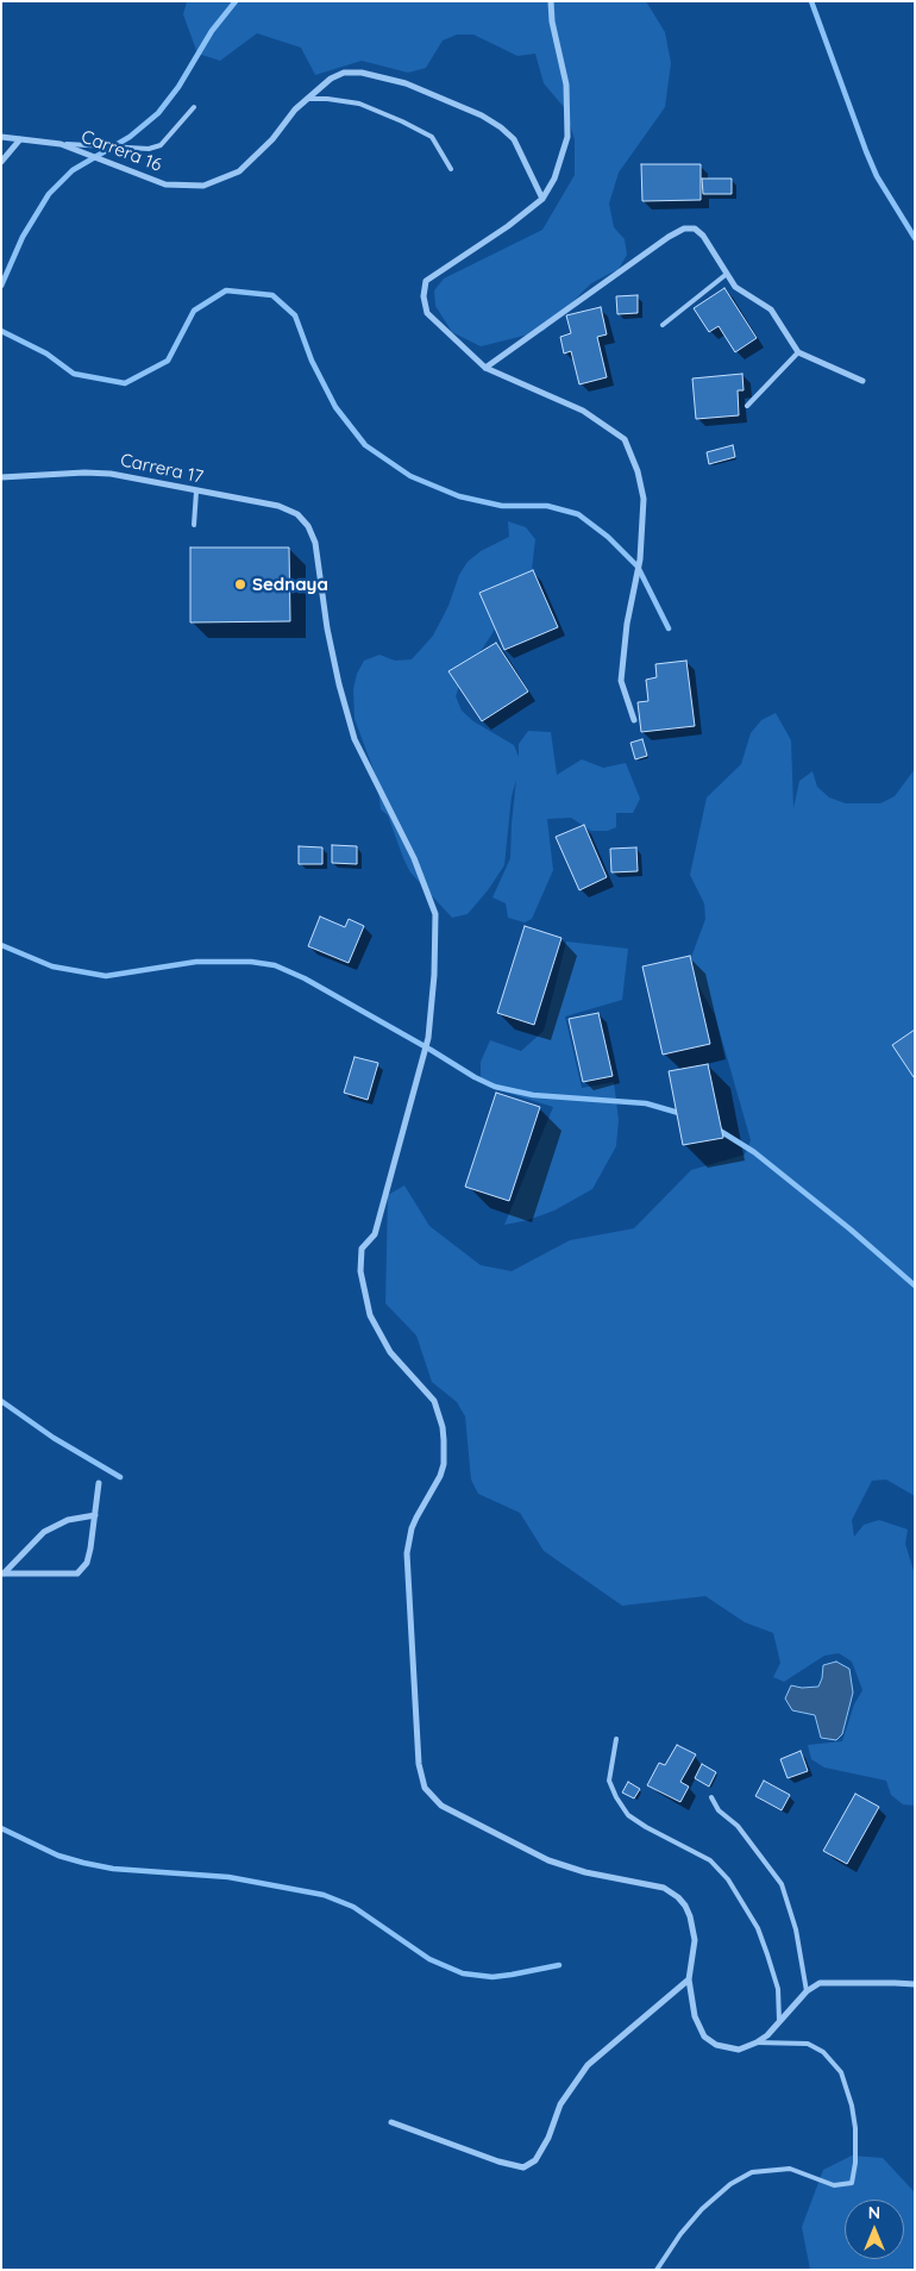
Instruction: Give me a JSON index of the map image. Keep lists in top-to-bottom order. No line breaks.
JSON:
{"streets":{"street":["Carrera 16","Carrera 17"]},"places":["Sednaya"],"north":"top"}
